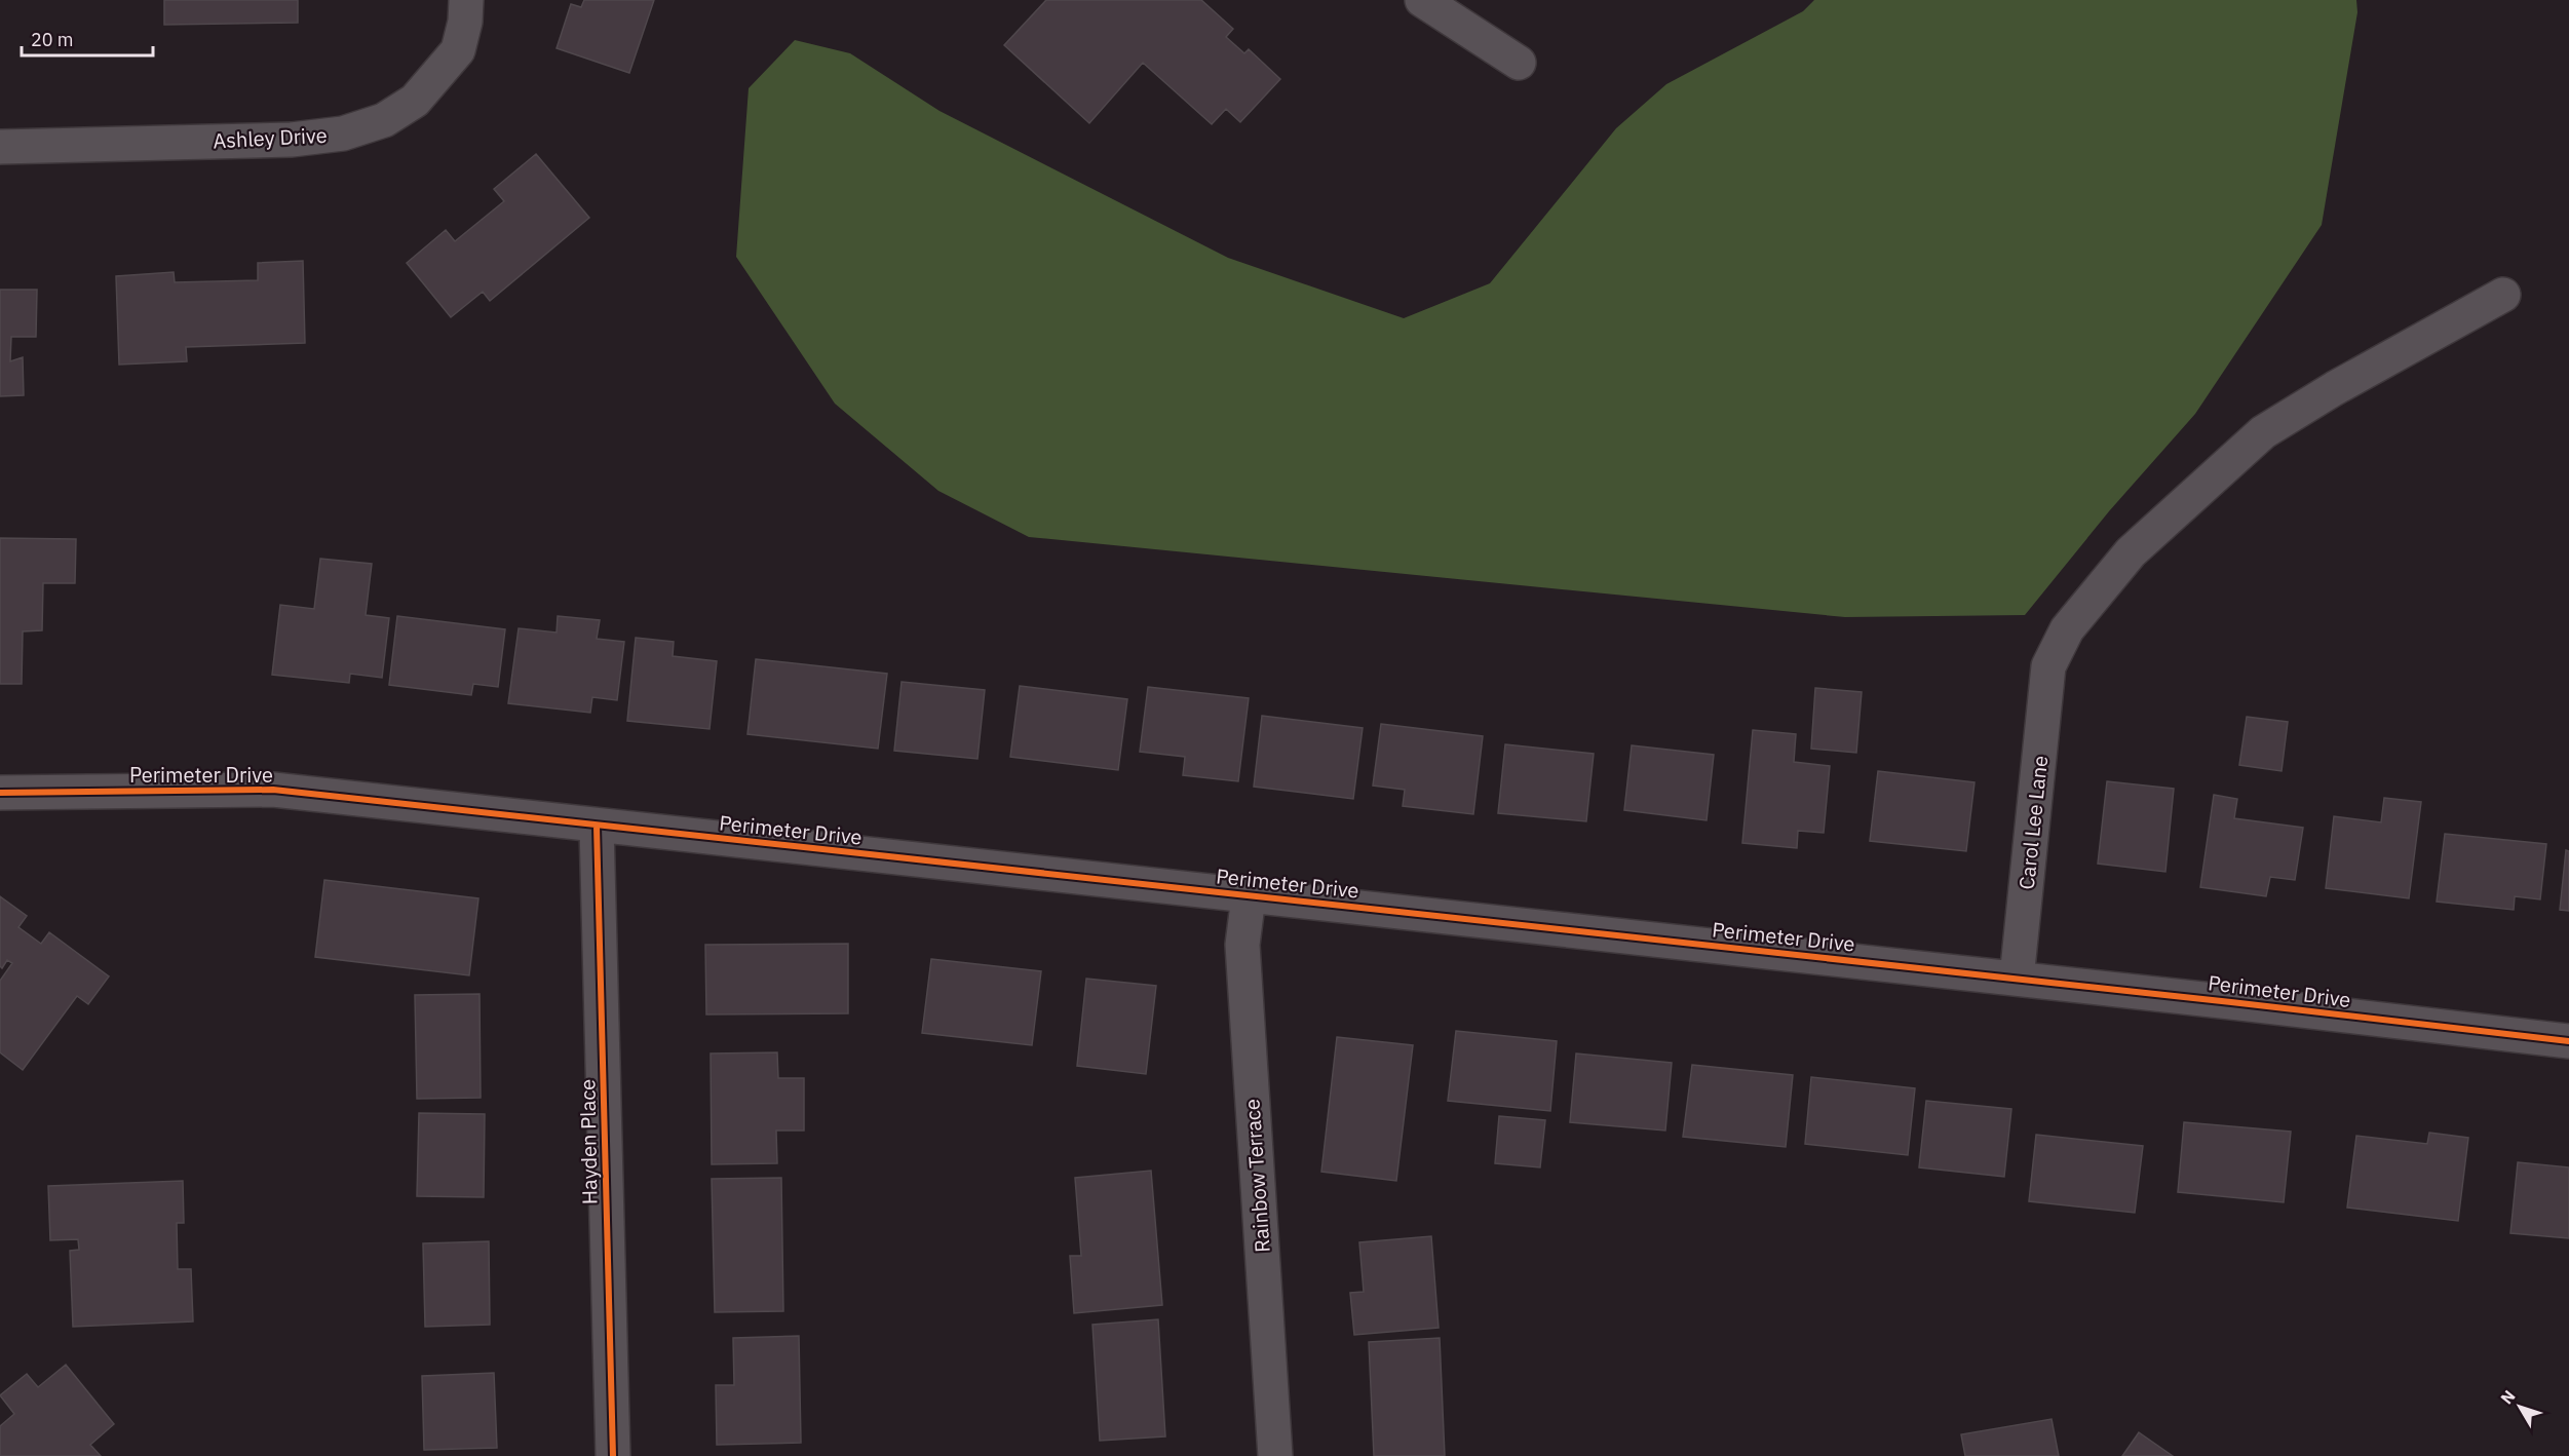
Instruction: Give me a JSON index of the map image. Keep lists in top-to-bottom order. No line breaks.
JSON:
{"streets":{"street":["Ashley Drive","Perimeter Drive","Carol Lee Lane","Hayden Place","Rainbow Terrace"]},"crossings":[["Perimeter Drive","Carol Lee Lane"],["Perimeter Drive","Hayden Place"],["Perimeter Drive","Rainbow Terrace"]],"scale_bar":"20 m","north":"top left"}
